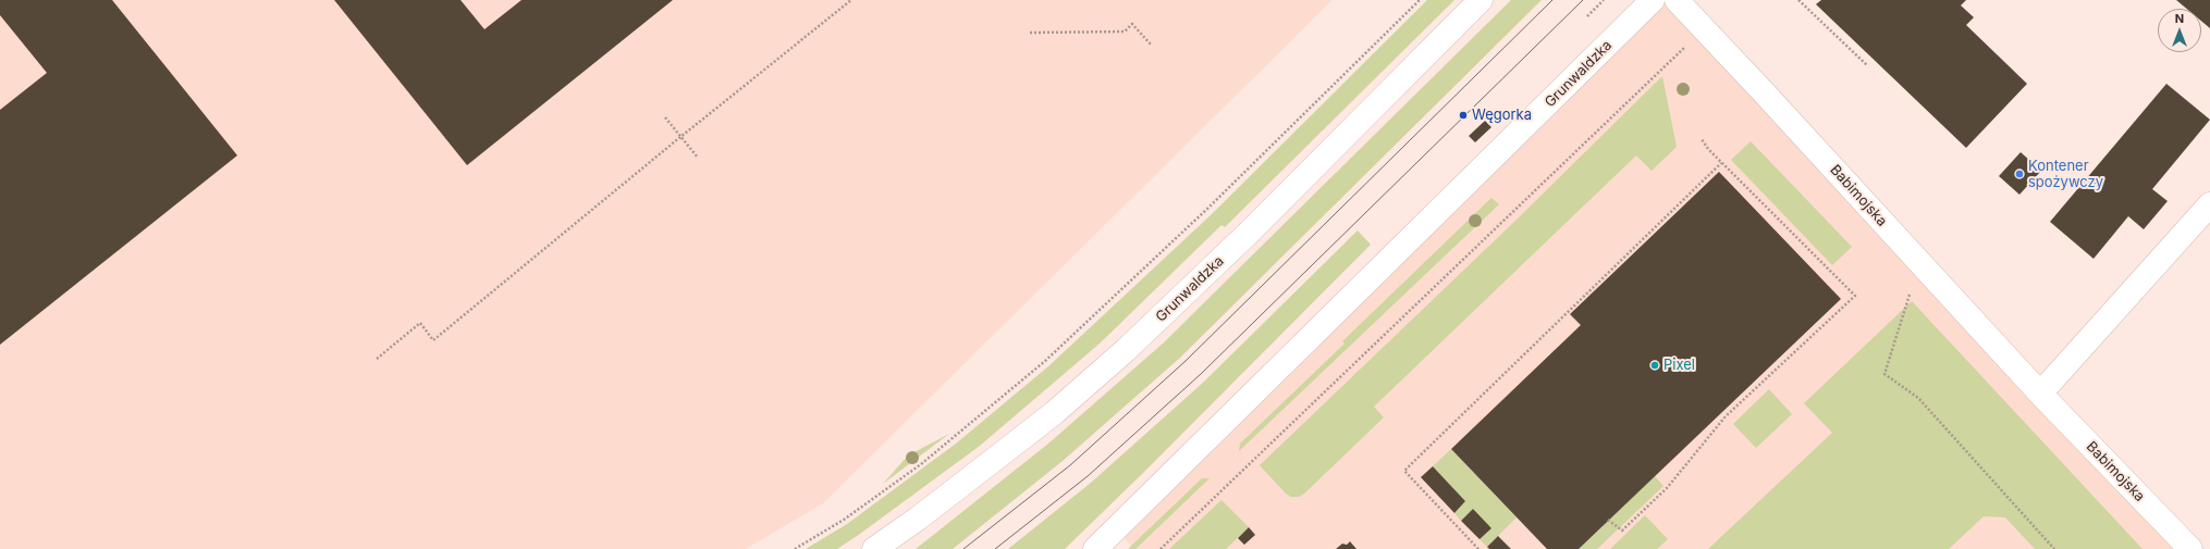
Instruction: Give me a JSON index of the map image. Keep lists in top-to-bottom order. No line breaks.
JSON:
{"streets":{"street":["Grunwaldzka","Babimojska"]},"places":["Węgorka","Kontener spożywczy","Pixel"],"north":"top"}
